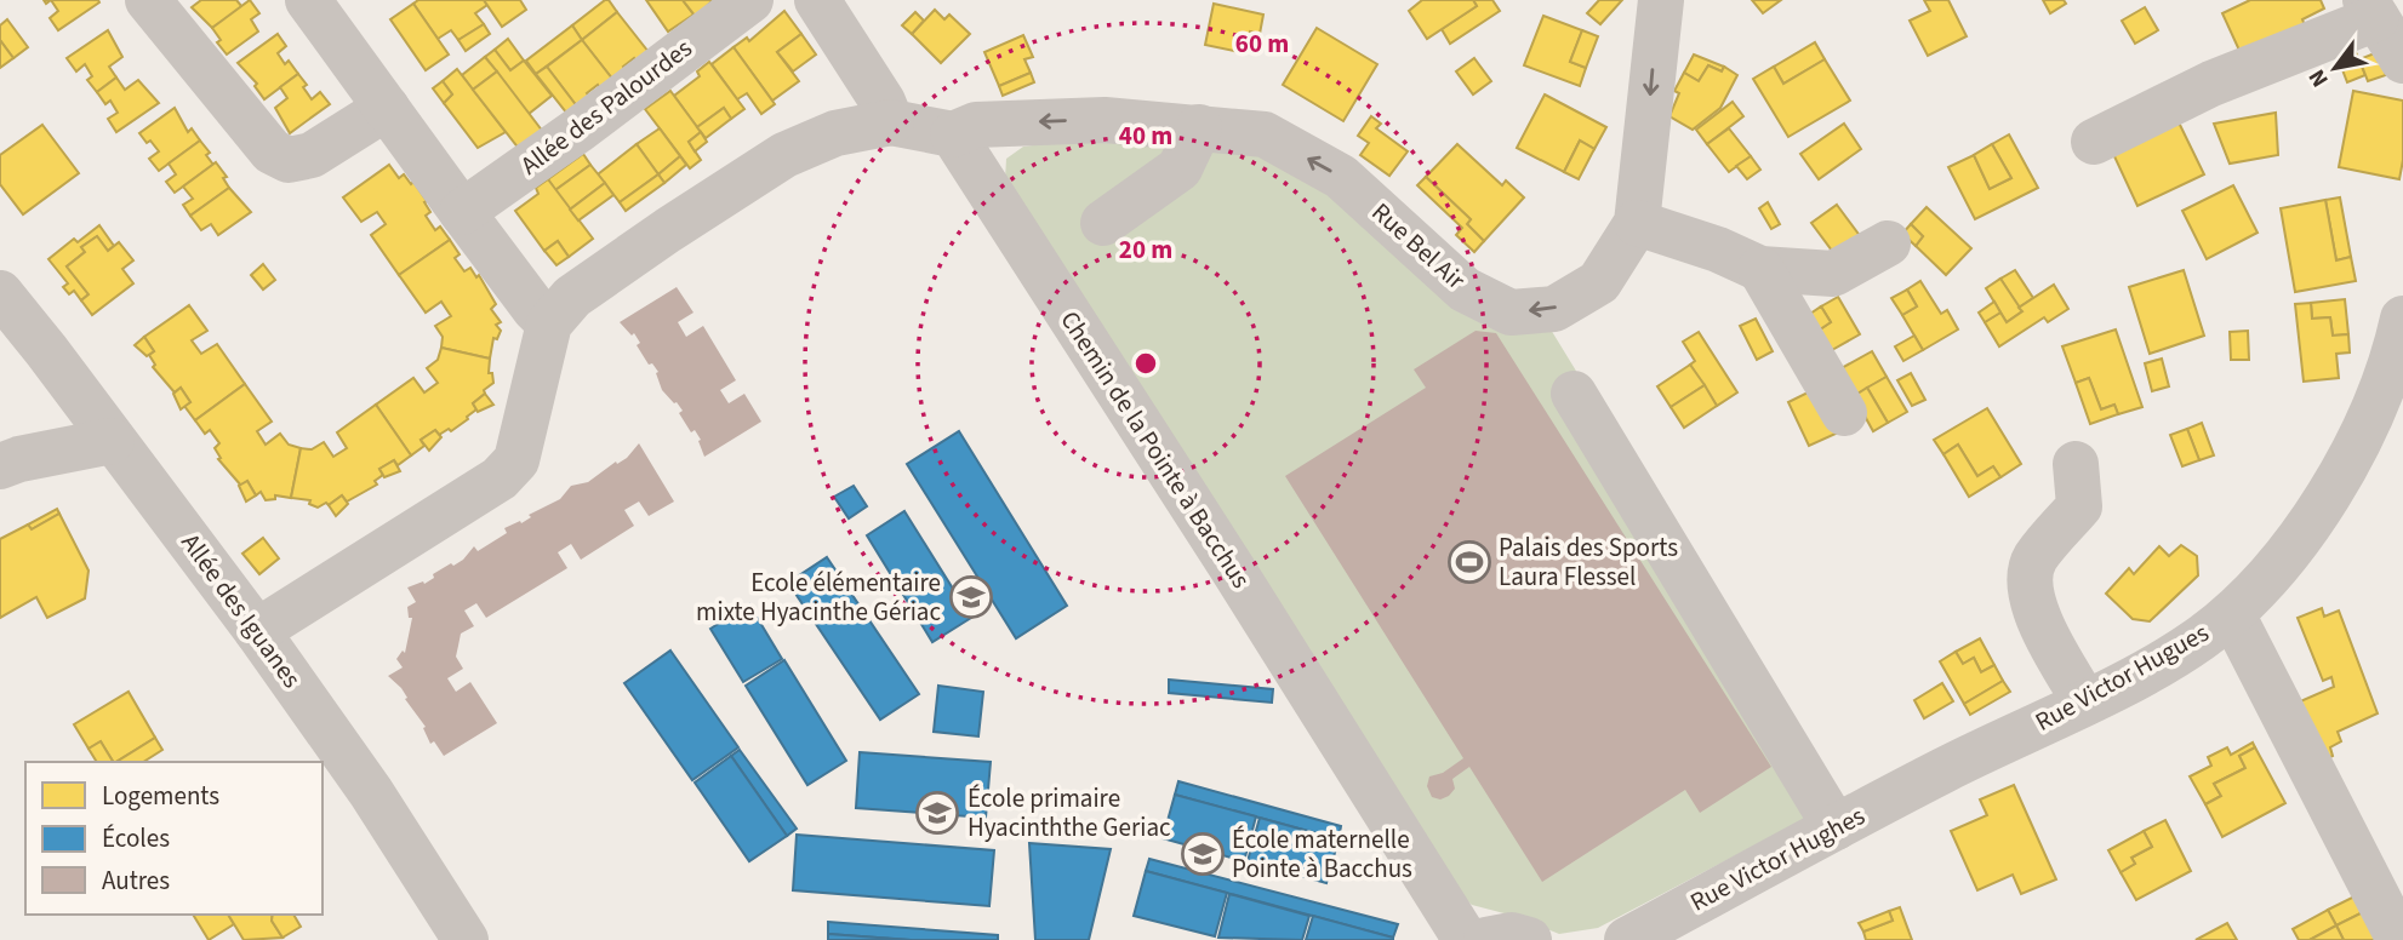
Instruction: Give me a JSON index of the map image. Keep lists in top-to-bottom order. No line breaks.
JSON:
{"streets":{"street":["Allée des Palourdes","Rue Bel Air","Chemin de la Pointe à Bacchus","Allée des Iguanes","Rue Victor Hugues","Rue Victor Hughes"]},"crossings":[["Rue Bel Air","Chemin de la Pointe à Bacchus"],["Rue Victor Hugues","Rue Victor Hughes"]],"places":{"sports":["Palais des Sports Laura Flessel"],"school or university":["Ecole élémentaire mixte Hyacinthe Gériac","École primaire Hyacinththe Geriac","École maternelle Pointe à Bacchus"]},"legend":["Logements","Écoles","Autres"],"north":"bottom left","rings":["60 m","40 m","20 m"]}
